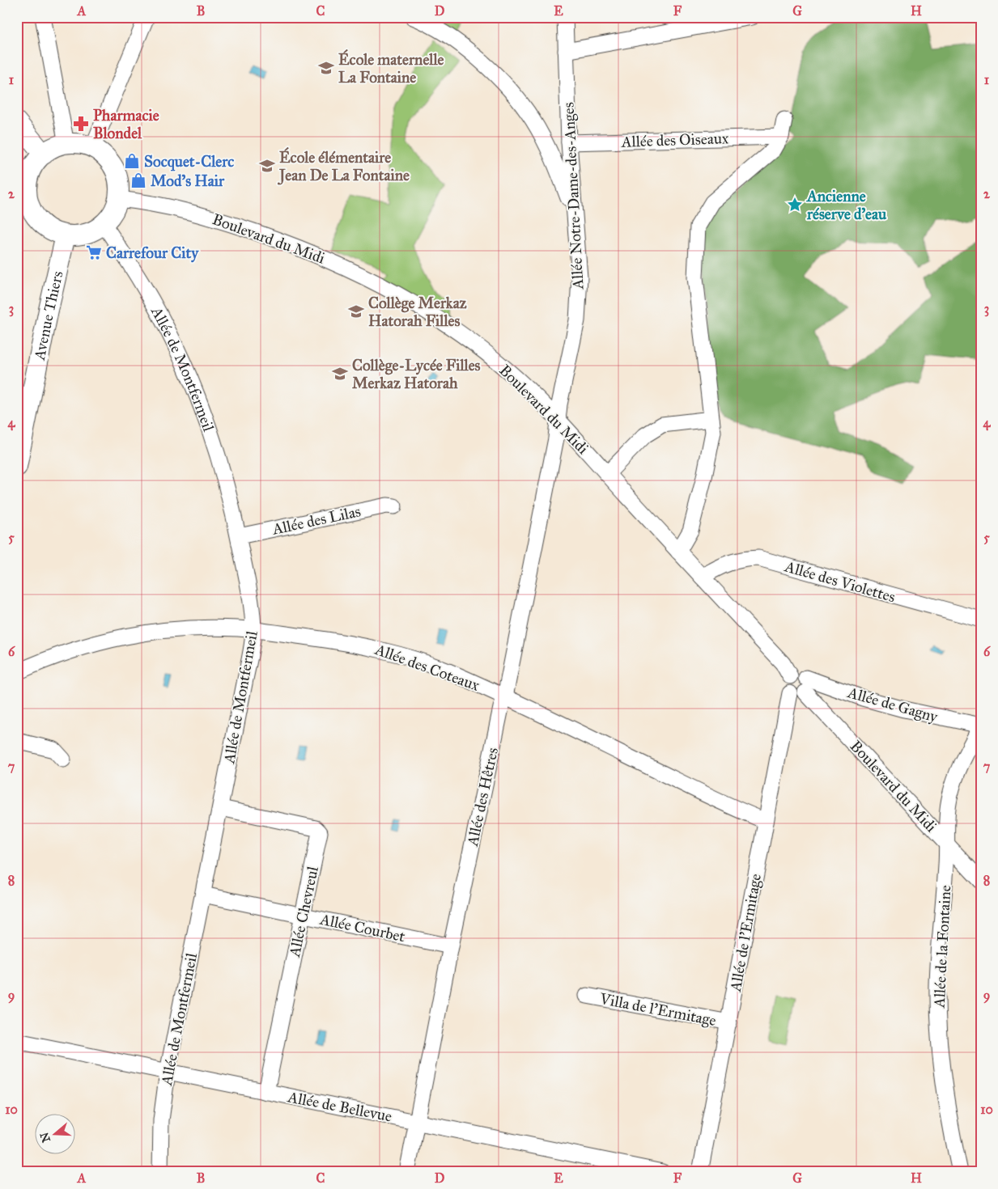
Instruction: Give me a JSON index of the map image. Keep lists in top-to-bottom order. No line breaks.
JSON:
{"streets":{"main road":["Avenue Thiers"],"street":["Allée des Oiseaux","Allée Notre-Dame-des-Anges","Boulevard du Midi","Allée de Montfermeil","Allée des Lilas","Allée des Violettes","Allée des Coteaux","Allée de Gagny","Allée des Hêtres","Allée Chevreul","Allée Courbet","Allée de l'Ermitage","Allée de la Fontaine","Villa de l'Ermitage","Allée de Bellevue"]},"crossings":[["Allée des Oiseaux","Allée Notre-Dame-des-Anges"],["Allée Notre-Dame-des-Anges","Boulevard du Midi"],["Allée Notre-Dame-des-Anges","Allée des Hêtres"],["Boulevard du Midi","Avenue Thiers"],["Boulevard du Midi","Allée de Montfermeil"],["Boulevard du Midi","Allée des Violettes"],["Boulevard du Midi","Allée de Gagny"],["Boulevard du Midi","Allée des Hêtres"],["Boulevard du Midi","Allée de l'Ermitage"],["Boulevard du Midi","Allée de la Fontaine"],["Avenue Thiers","Allée de Montfermeil"],["Allée de Montfermeil","Allée des Lilas"],["Allée de Montfermeil","Allée des Coteaux"],["Allée de Montfermeil","Allée Chevreul"],["Allée de Montfermeil","Allée Courbet"],["Allée de Montfermeil","Allée de Bellevue"],["Allée des Coteaux","Allée des Hêtres"],["Allée des Coteaux","Allée de l'Ermitage"],["Allée de Gagny","Allée de l'Ermitage"],["Allée de Gagny","Allée de la Fontaine"],["Allée des Hêtres","Allée Courbet"],["Allée des Hêtres","Allée de Bellevue"],["Allée Chevreul","Allée Courbet"],["Allée Chevreul","Allée de Bellevue"],["Allée de l'Ermitage","Villa de l'Ermitage"]],"places":{"school or university":["École maternelle La Fontaine","École élémentaire Jean De La Fontaine","Collège Merkaz Hatorah Filles","Collège-Lycée Filles Merkaz Hatorah"],"pharmacy":["Pharmacie Blondel"],"shop":["Socquet-Clerc","Mod's Hair"],"place":["Ancienne réserve d'eau"],"supermarket":["Carrefour City"]},"north":"left","grid":{"columns":["A","B","C","D","E","F","G","H"],"rows":["1","2","3","4","5","6","7","8","9","10"]}}
